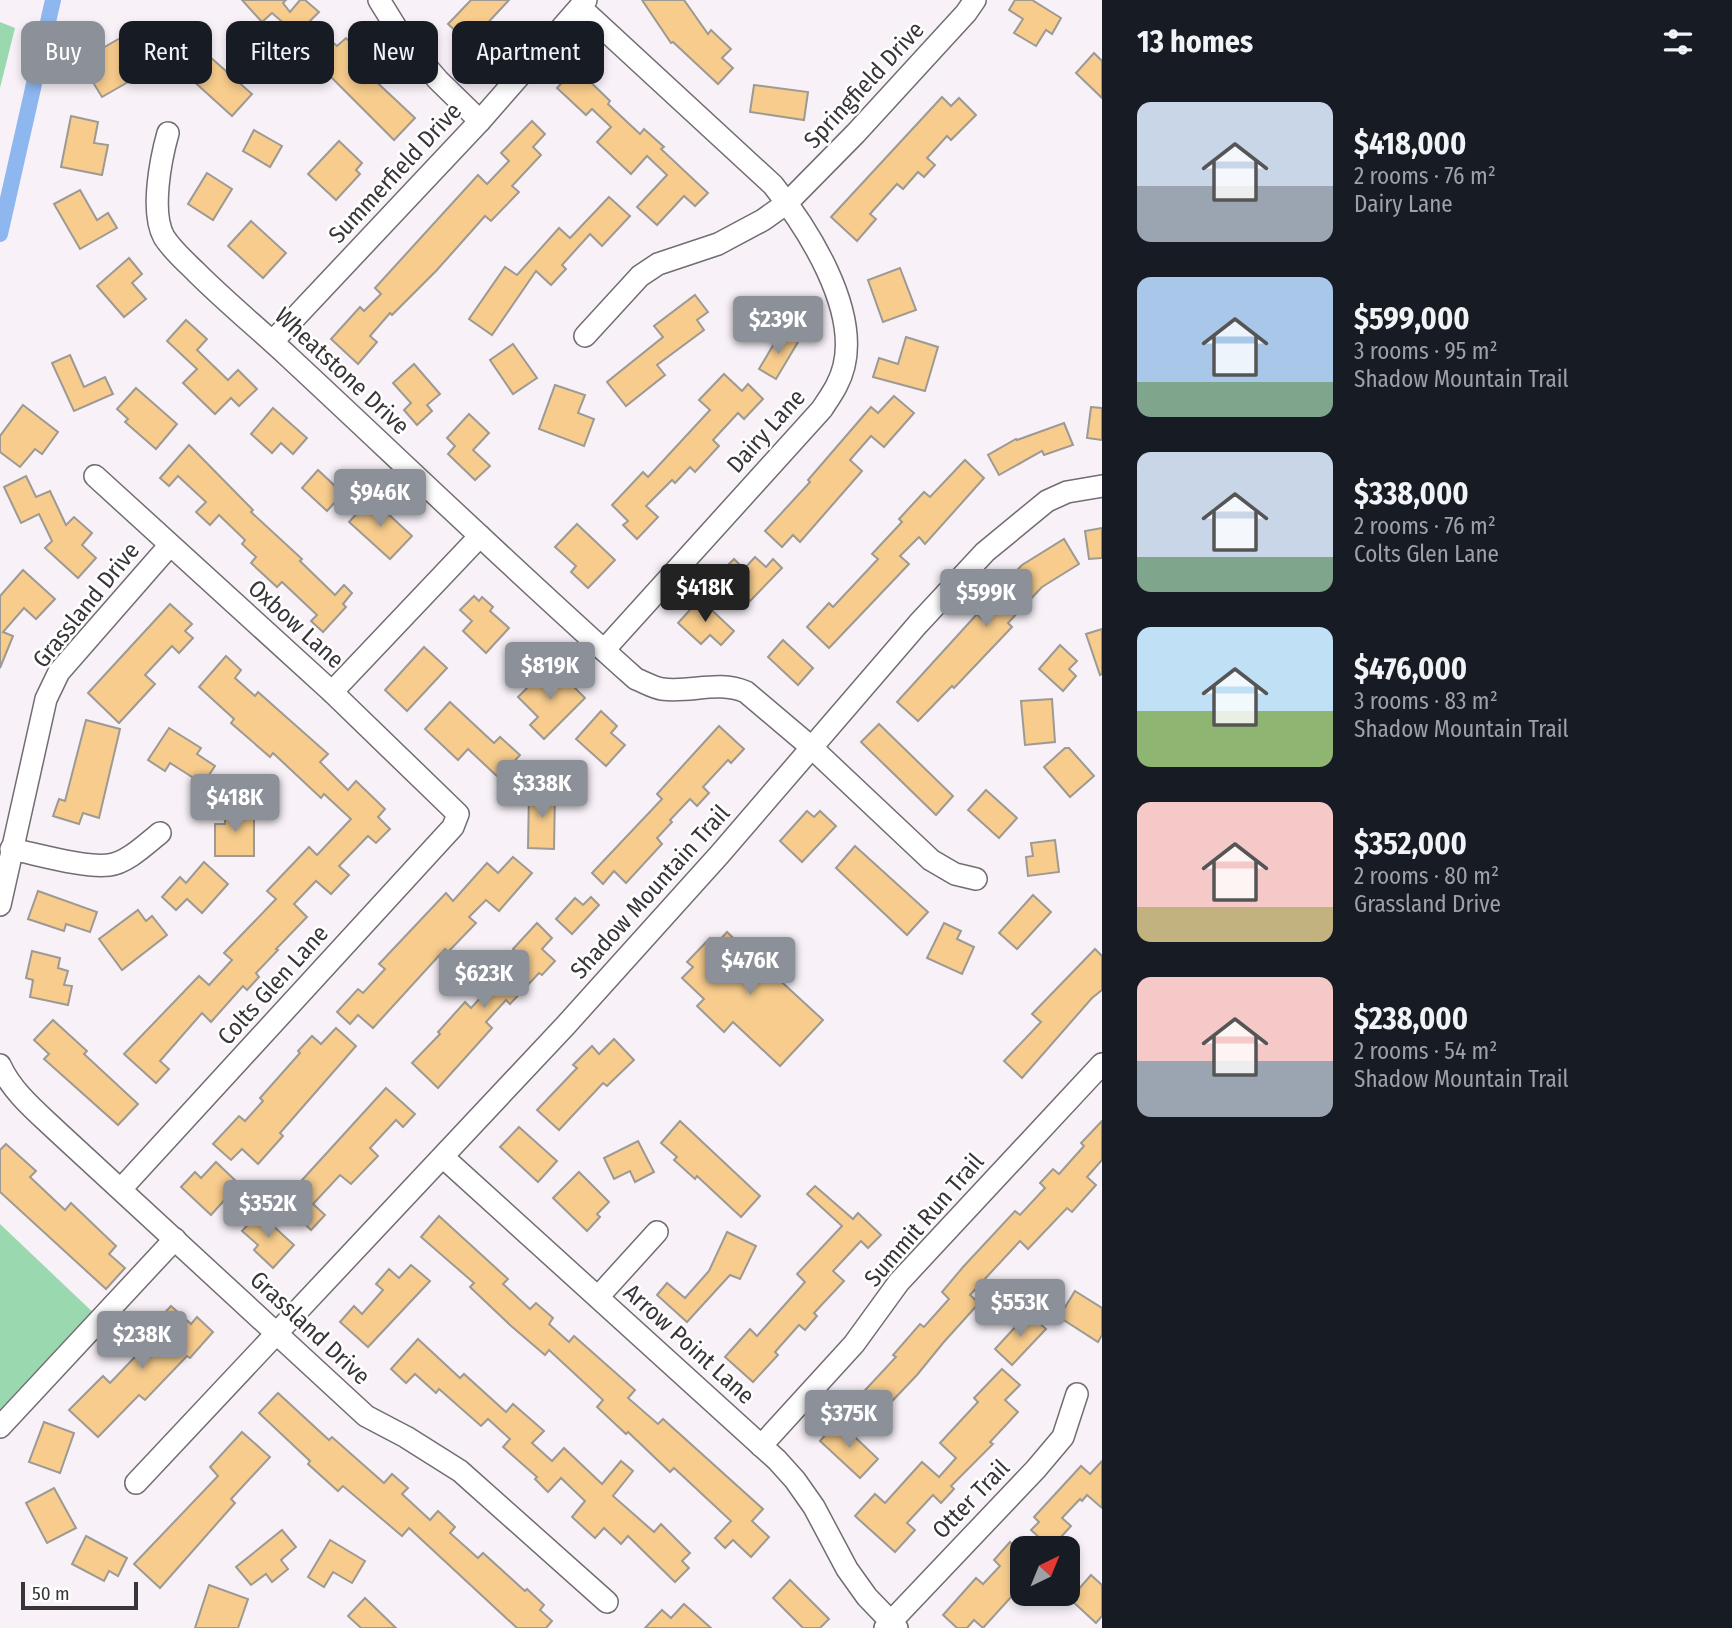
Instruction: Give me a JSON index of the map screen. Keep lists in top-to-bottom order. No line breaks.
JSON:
{"streets":{"street":["Springfield Drive","Summerfield Drive","Wheatstone Drive","Dairy Lane","Grassland Drive","Oxbow Lane","Shadow Mountain Trail","Colts Glen Lane","Summit Run Trail","Arrow Point Lane","Otter Trail"]},"crossings":[["Springfield Drive","Dairy Lane"],["Summerfield Drive","Wheatstone Drive"],["Summerfield Drive","Dairy Lane"],["Wheatstone Drive","Dairy Lane"],["Wheatstone Drive","Shadow Mountain Trail"],["Grassland Drive","Oxbow Lane"],["Grassland Drive","Shadow Mountain Trail"],["Grassland Drive","Colts Glen Lane"],["Oxbow Lane","Colts Glen Lane"],["Shadow Mountain Trail","Arrow Point Lane"],["Summit Run Trail","Arrow Point Lane"],["Arrow Point Lane","Otter Trail"]],"scale_bar":"50 m","north":"top right","page":{"heading":"13 homes","chip":["Buy","Rent","Filters","New","Apartment"],"list":[{"name":"$418,000","note":"2 rooms · 76 m² · Dairy Lane"},{"name":"$599,000","note":"3 rooms · 95 m² · Shadow Mountain Trail"},{"name":"$338,000","note":"2 rooms · 76 m² · Colts Glen Lane"},{"name":"$476,000","note":"3 rooms · 83 m² · Shadow Mountain Trail"},{"name":"$352,000","note":"2 rooms · 80 m² · Grassland Drive"},{"name":"$238,000","note":"2 rooms · 54 m² · Shadow Mountain Trail"}],"price":["$239K","$946K","$418K","$599K","$819K","$338K","$418K","$476K","$623K","$352K","$553K","$238K","$375K"],"scale":"50 m"}}
